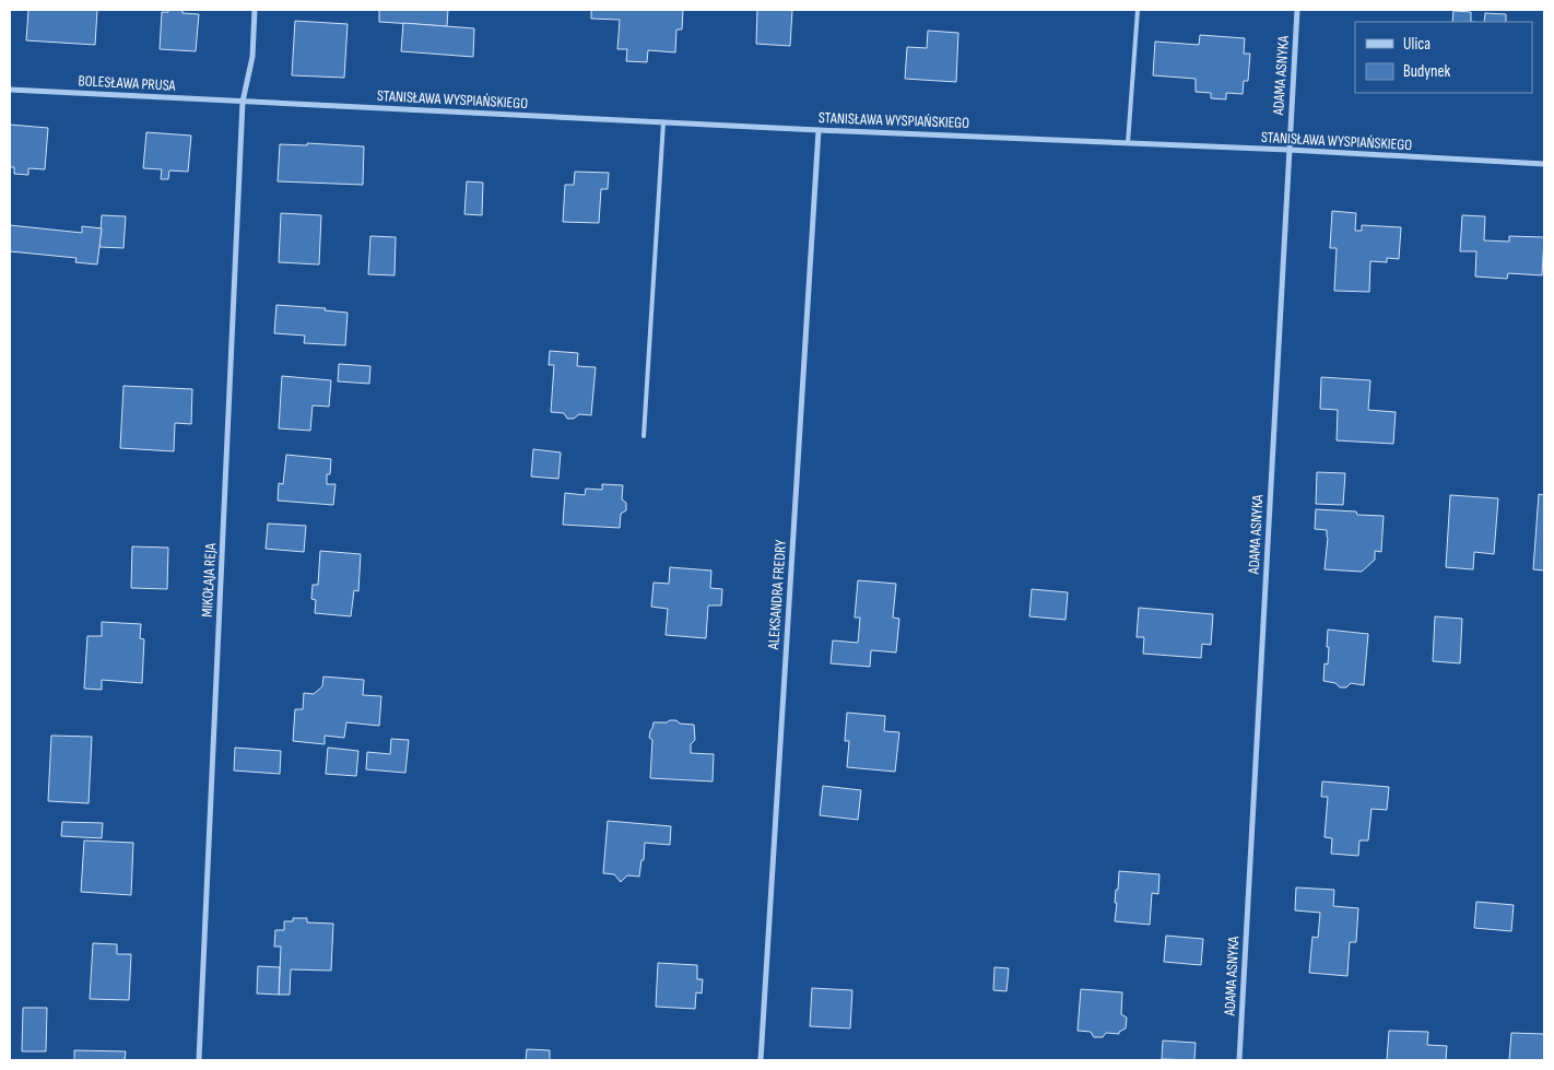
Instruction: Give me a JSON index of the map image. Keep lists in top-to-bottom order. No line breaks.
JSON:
{"streets":{"street":["ADAMA ASNYKA","BOLESŁAWA PRUSA","STANISŁAWA WYSPIAŃSKIEGO","MIKOŁAJA REJA","ALEKSANDRA FREDRY"]},"crossings":[["ADAMA ASNYKA","STANISŁAWA WYSPIAŃSKIEGO"],["BOLESŁAWA PRUSA","STANISŁAWA WYSPIAŃSKIEGO"],["BOLESŁAWA PRUSA","MIKOŁAJA REJA"],["STANISŁAWA WYSPIAŃSKIEGO","MIKOŁAJA REJA"],["STANISŁAWA WYSPIAŃSKIEGO","ALEKSANDRA FREDRY"]],"legend":["Ulica","Budynek"]}
